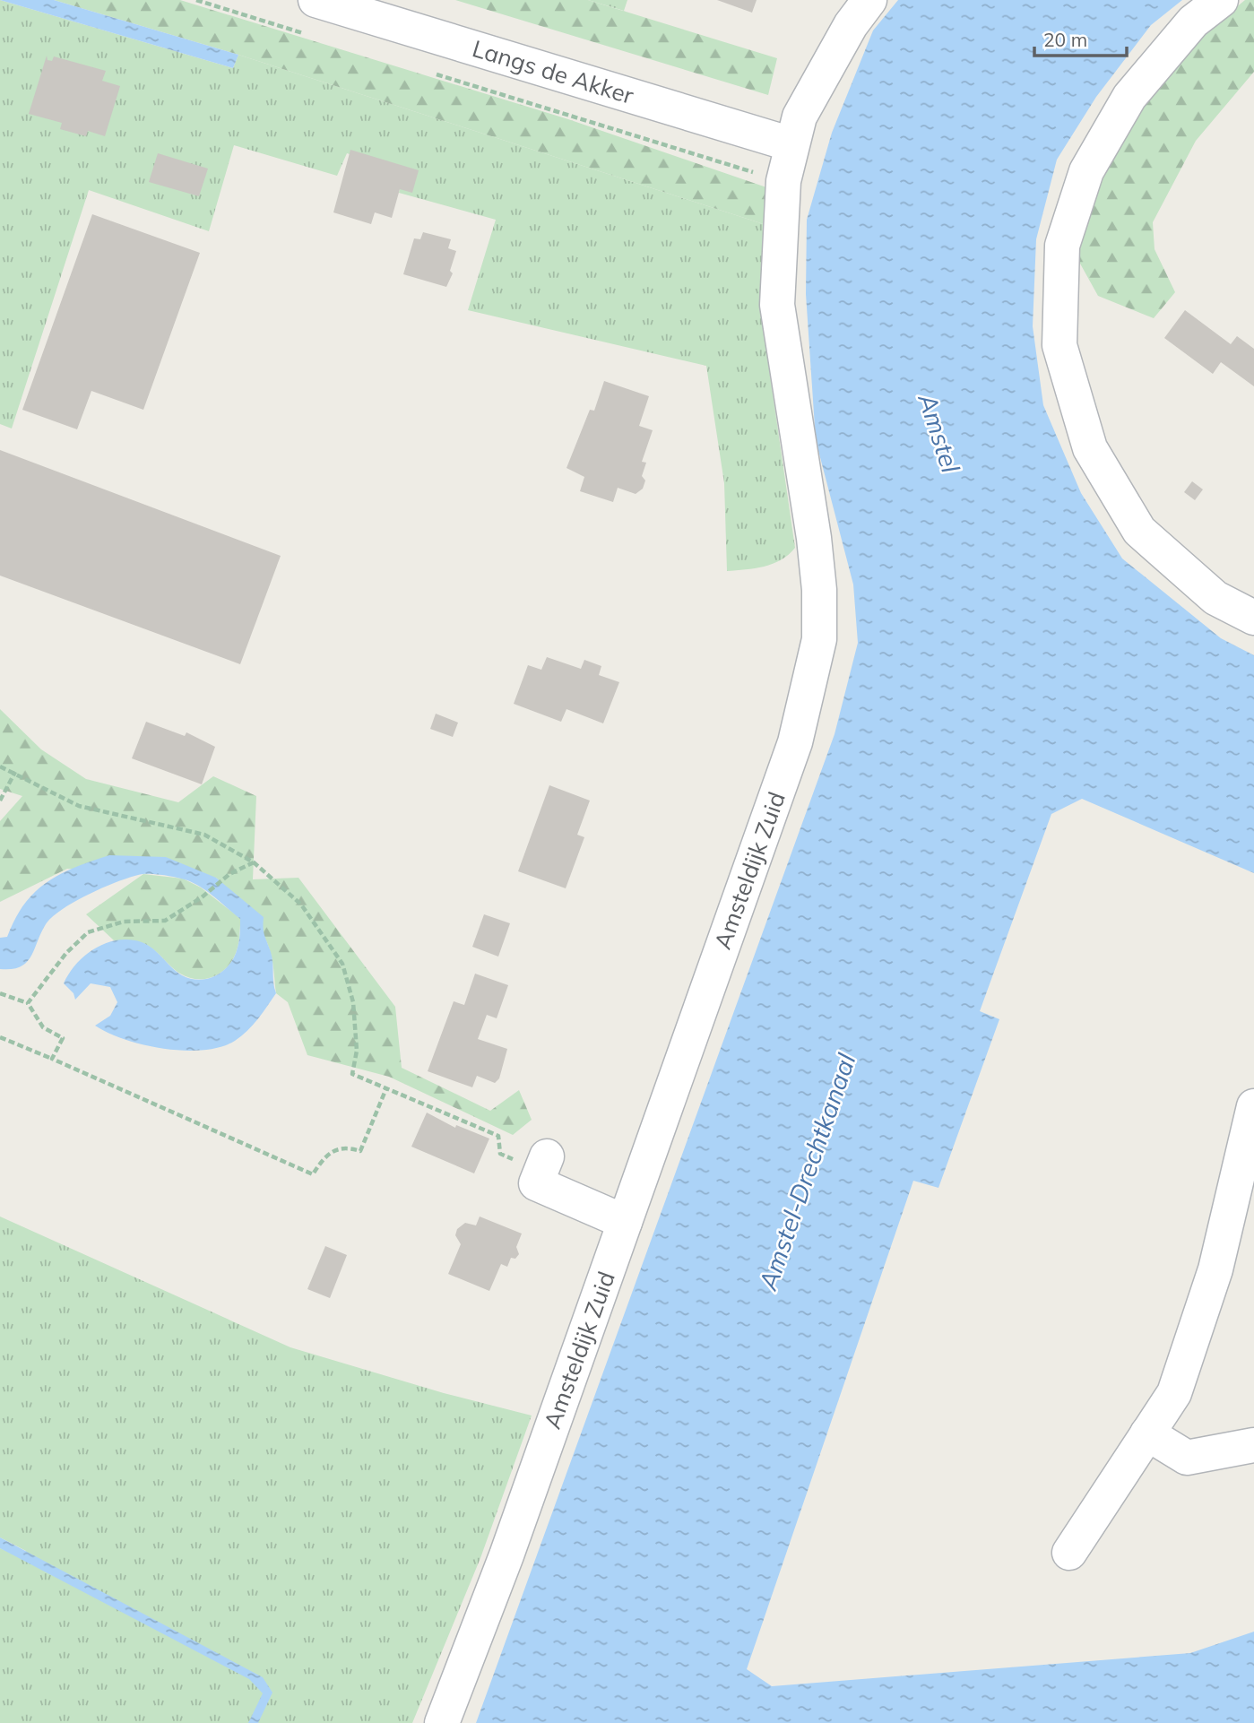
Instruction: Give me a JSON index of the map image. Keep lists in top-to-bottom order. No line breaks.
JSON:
{"streets":{"street":["Langs de Akker","Amsteldijk Zuid"]},"crossings":[["Langs de Akker","Amsteldijk Zuid"]],"water":["Amstel","Amstel-Drechtkanaal"],"scale_bar":"20 m"}
